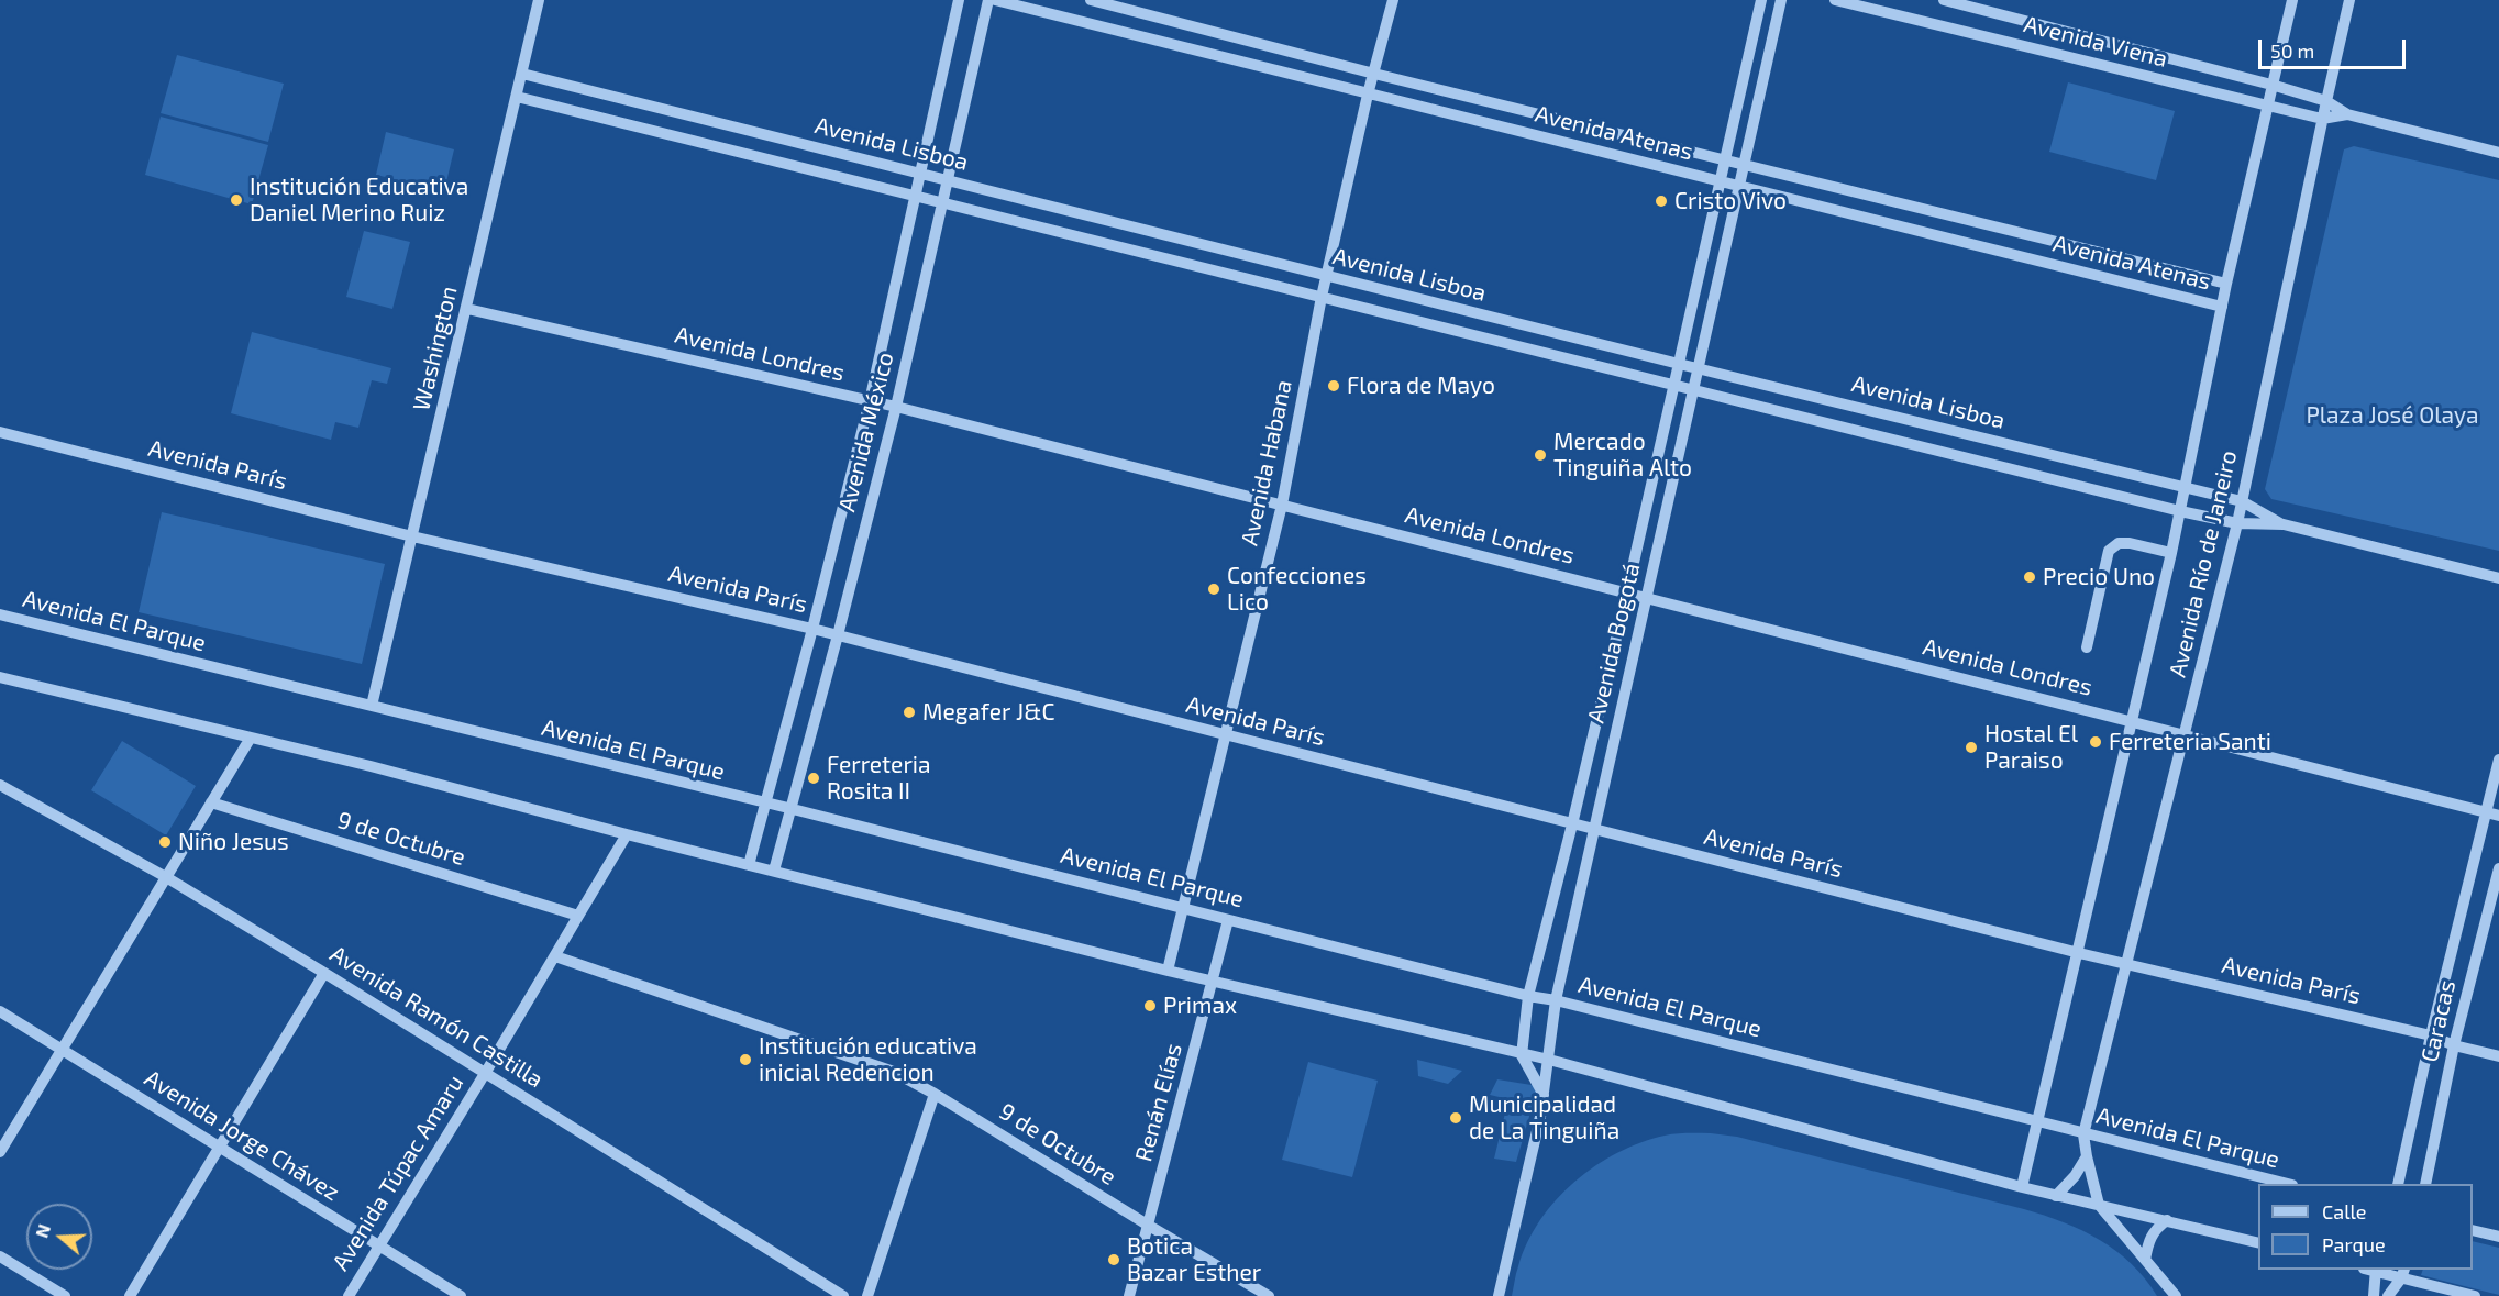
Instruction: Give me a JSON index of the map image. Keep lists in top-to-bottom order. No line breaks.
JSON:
{"streets":{"street":["Avenida Viena","Avenida Atenas","Avenida Lisboa","Washington","Avenida Londres","Avenida México","Avenida Habana","Avenida París","Avenida Río de Janeiro","Avenida El Parque","Avenida Bogotá","9 de Octubre","Avenida Ramón Castilla","Caracas","Renán Elías","Avenida Jorge Chávez","Avenida Túpac Amaru"]},"crossings":[["Avenida Viena","Avenida Río de Janeiro"],["Avenida Atenas","Avenida Habana"],["Avenida Atenas","Avenida Río de Janeiro"],["Avenida Atenas","Avenida Bogotá"],["Avenida Lisboa","Washington"],["Avenida Lisboa","Avenida México"],["Avenida Lisboa","Avenida Habana"],["Avenida Lisboa","Avenida Río de Janeiro"],["Avenida Lisboa","Avenida Bogotá"],["Washington","Avenida Londres"],["Washington","Avenida París"],["Washington","Avenida El Parque"],["Avenida Londres","Avenida México"],["Avenida Londres","Avenida Habana"],["Avenida Londres","Avenida Río de Janeiro"],["Avenida Londres","Avenida Bogotá"],["Avenida México","Avenida París"],["Avenida México","Avenida El Parque"],["Avenida Habana","Avenida París"],["Avenida Habana","Avenida El Parque"],["Avenida París","Avenida Río de Janeiro"],["Avenida París","Avenida Bogotá"],["Avenida París","Caracas"],["Avenida Río de Janeiro","Avenida El Parque"],["Avenida El Parque","Avenida Bogotá"],["Avenida El Parque","Renán Elías"],["9 de Octubre","Renán Elías"],["9 de Octubre","Avenida Túpac Amaru"],["Avenida Ramón Castilla","Avenida Túpac Amaru"],["Avenida Jorge Chávez","Avenida Túpac Amaru"]],"parks":["Plaza José Olaya"],"places":["Institución Educativa Daniel Merino Ruiz","Cristo Vivo","Flora de Mayo","Mercado Tinguiña Alto","Precio Uno","Confecciones Lico","Megafer J&C","Ferreteria Santi","Hostal El Paraiso","Ferreteria Rosita II","Niño Jesus","Primax","Institución educativa inicial Redencion","Municipalidad de La Tinguiña","Botica Bazar Esther"],"legend":["Calle","Parque"],"scale_bar":"50 m","north":"left"}
